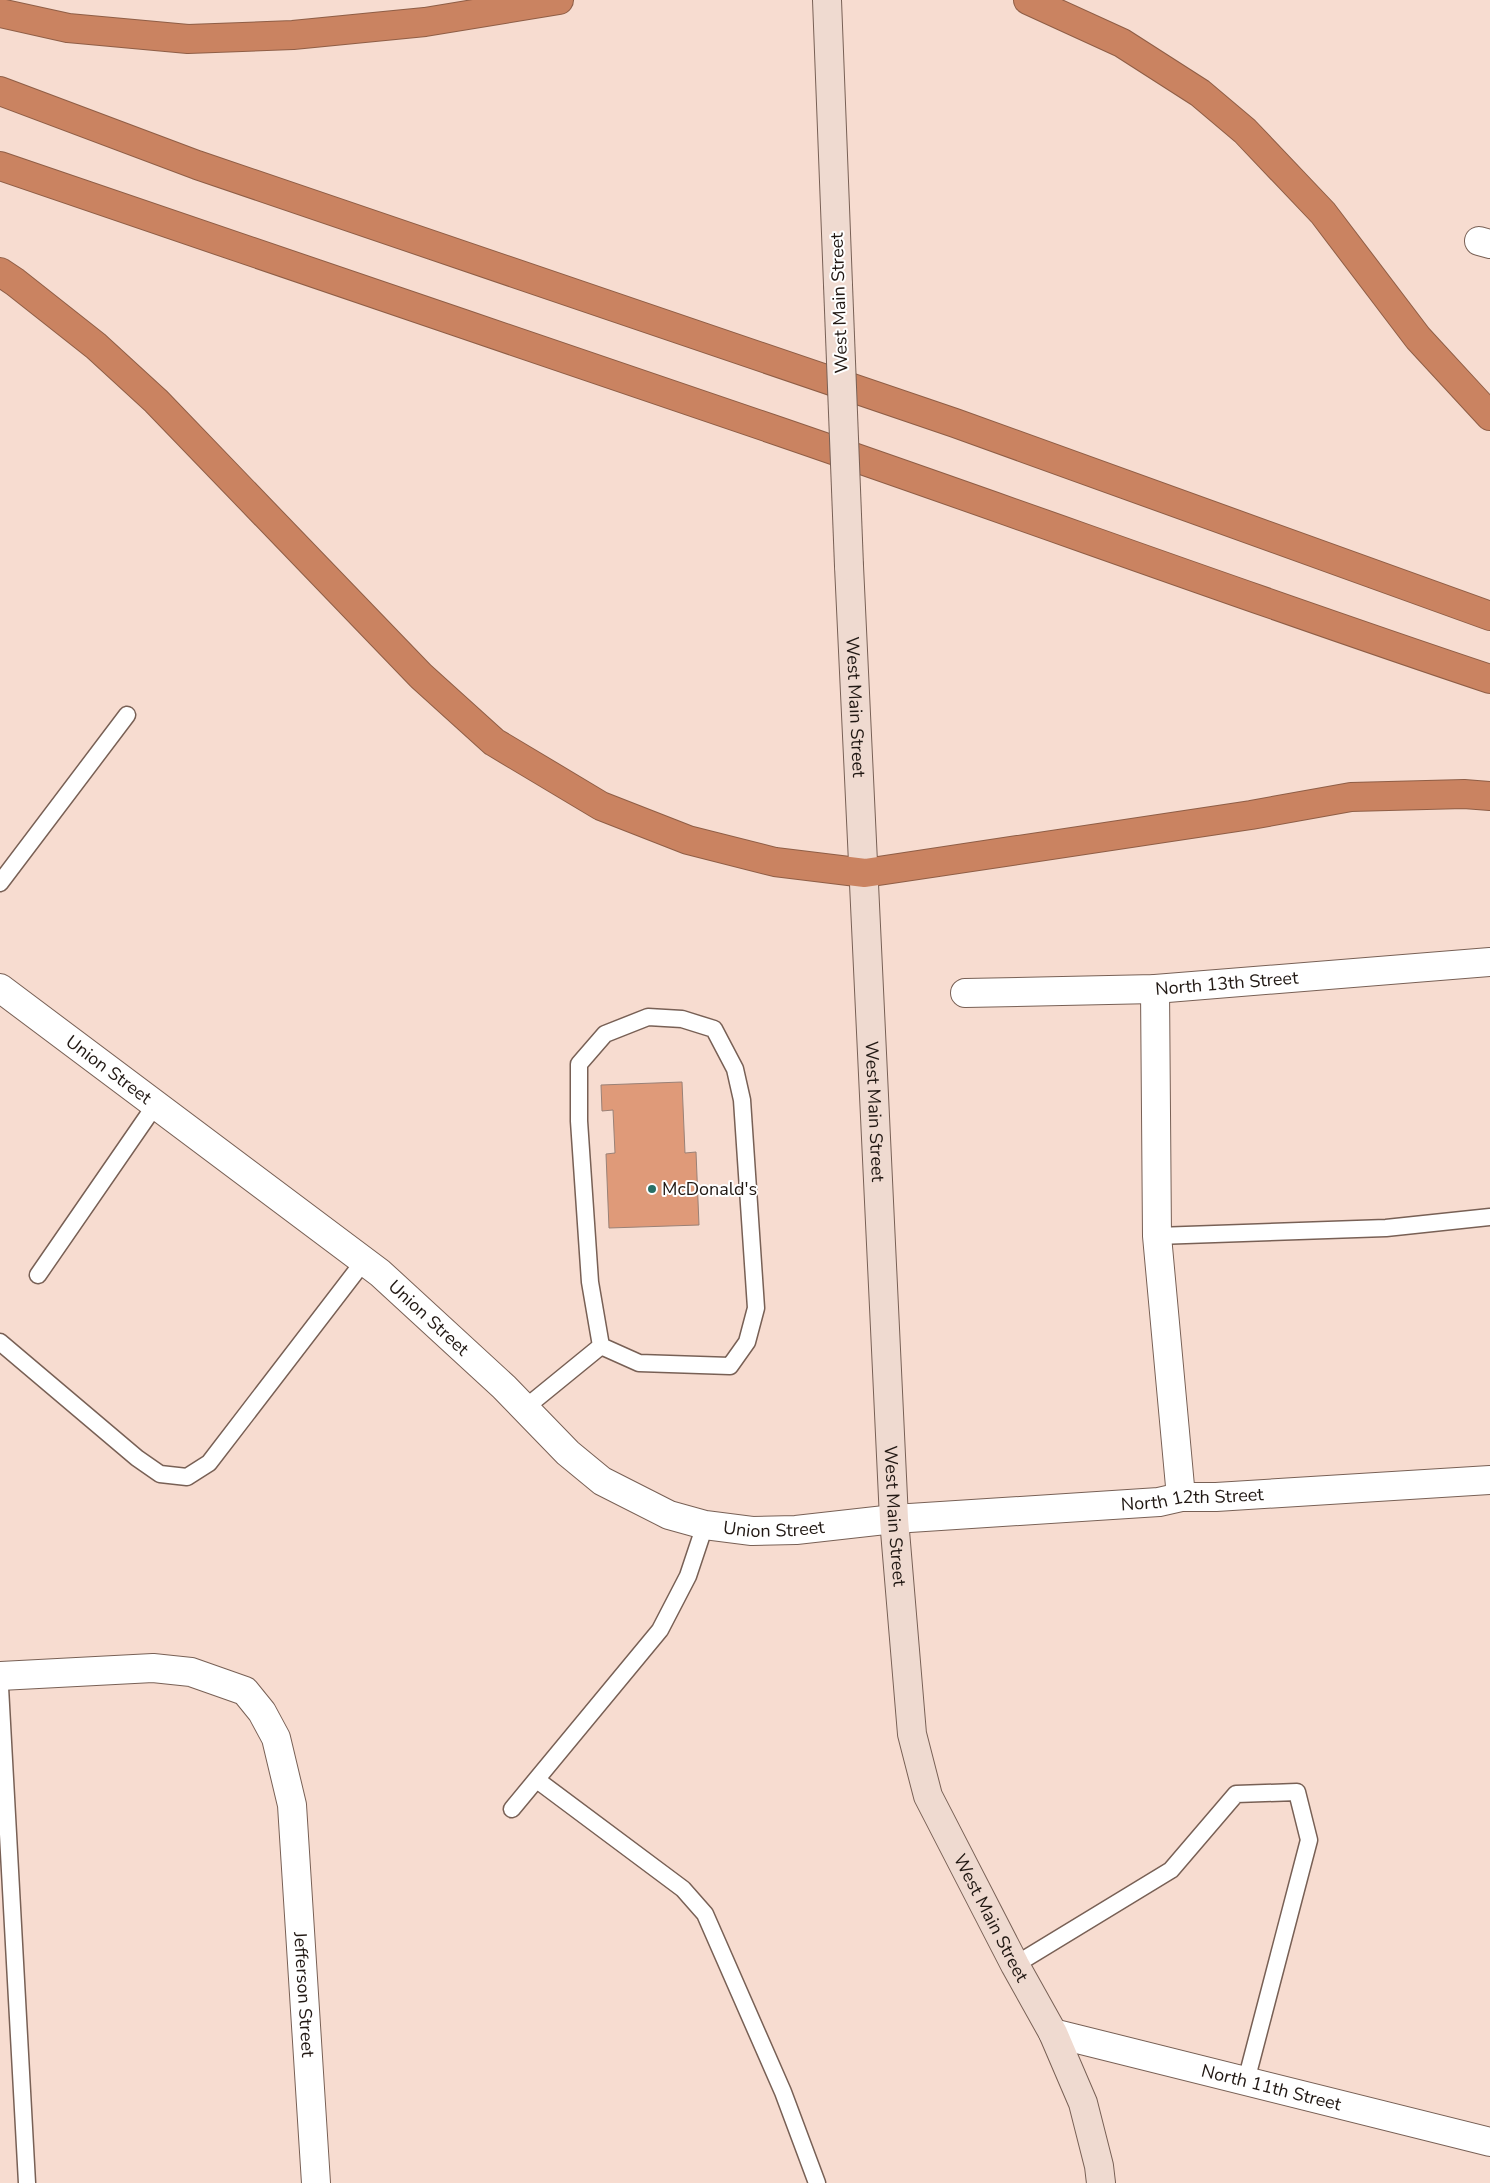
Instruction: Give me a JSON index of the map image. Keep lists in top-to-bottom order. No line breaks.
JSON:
{"streets":{"main road":["West Main Street"],"street":["North 13th Street","Union Street","North 12th Street","Jefferson Street","North 11th Street"]},"crossings":[["West Main Street","Union Street"],["West Main Street","North 12th Street"],["West Main Street","North 11th Street"],["Union Street","North 12th Street"]],"places":["McDonald's"]}
